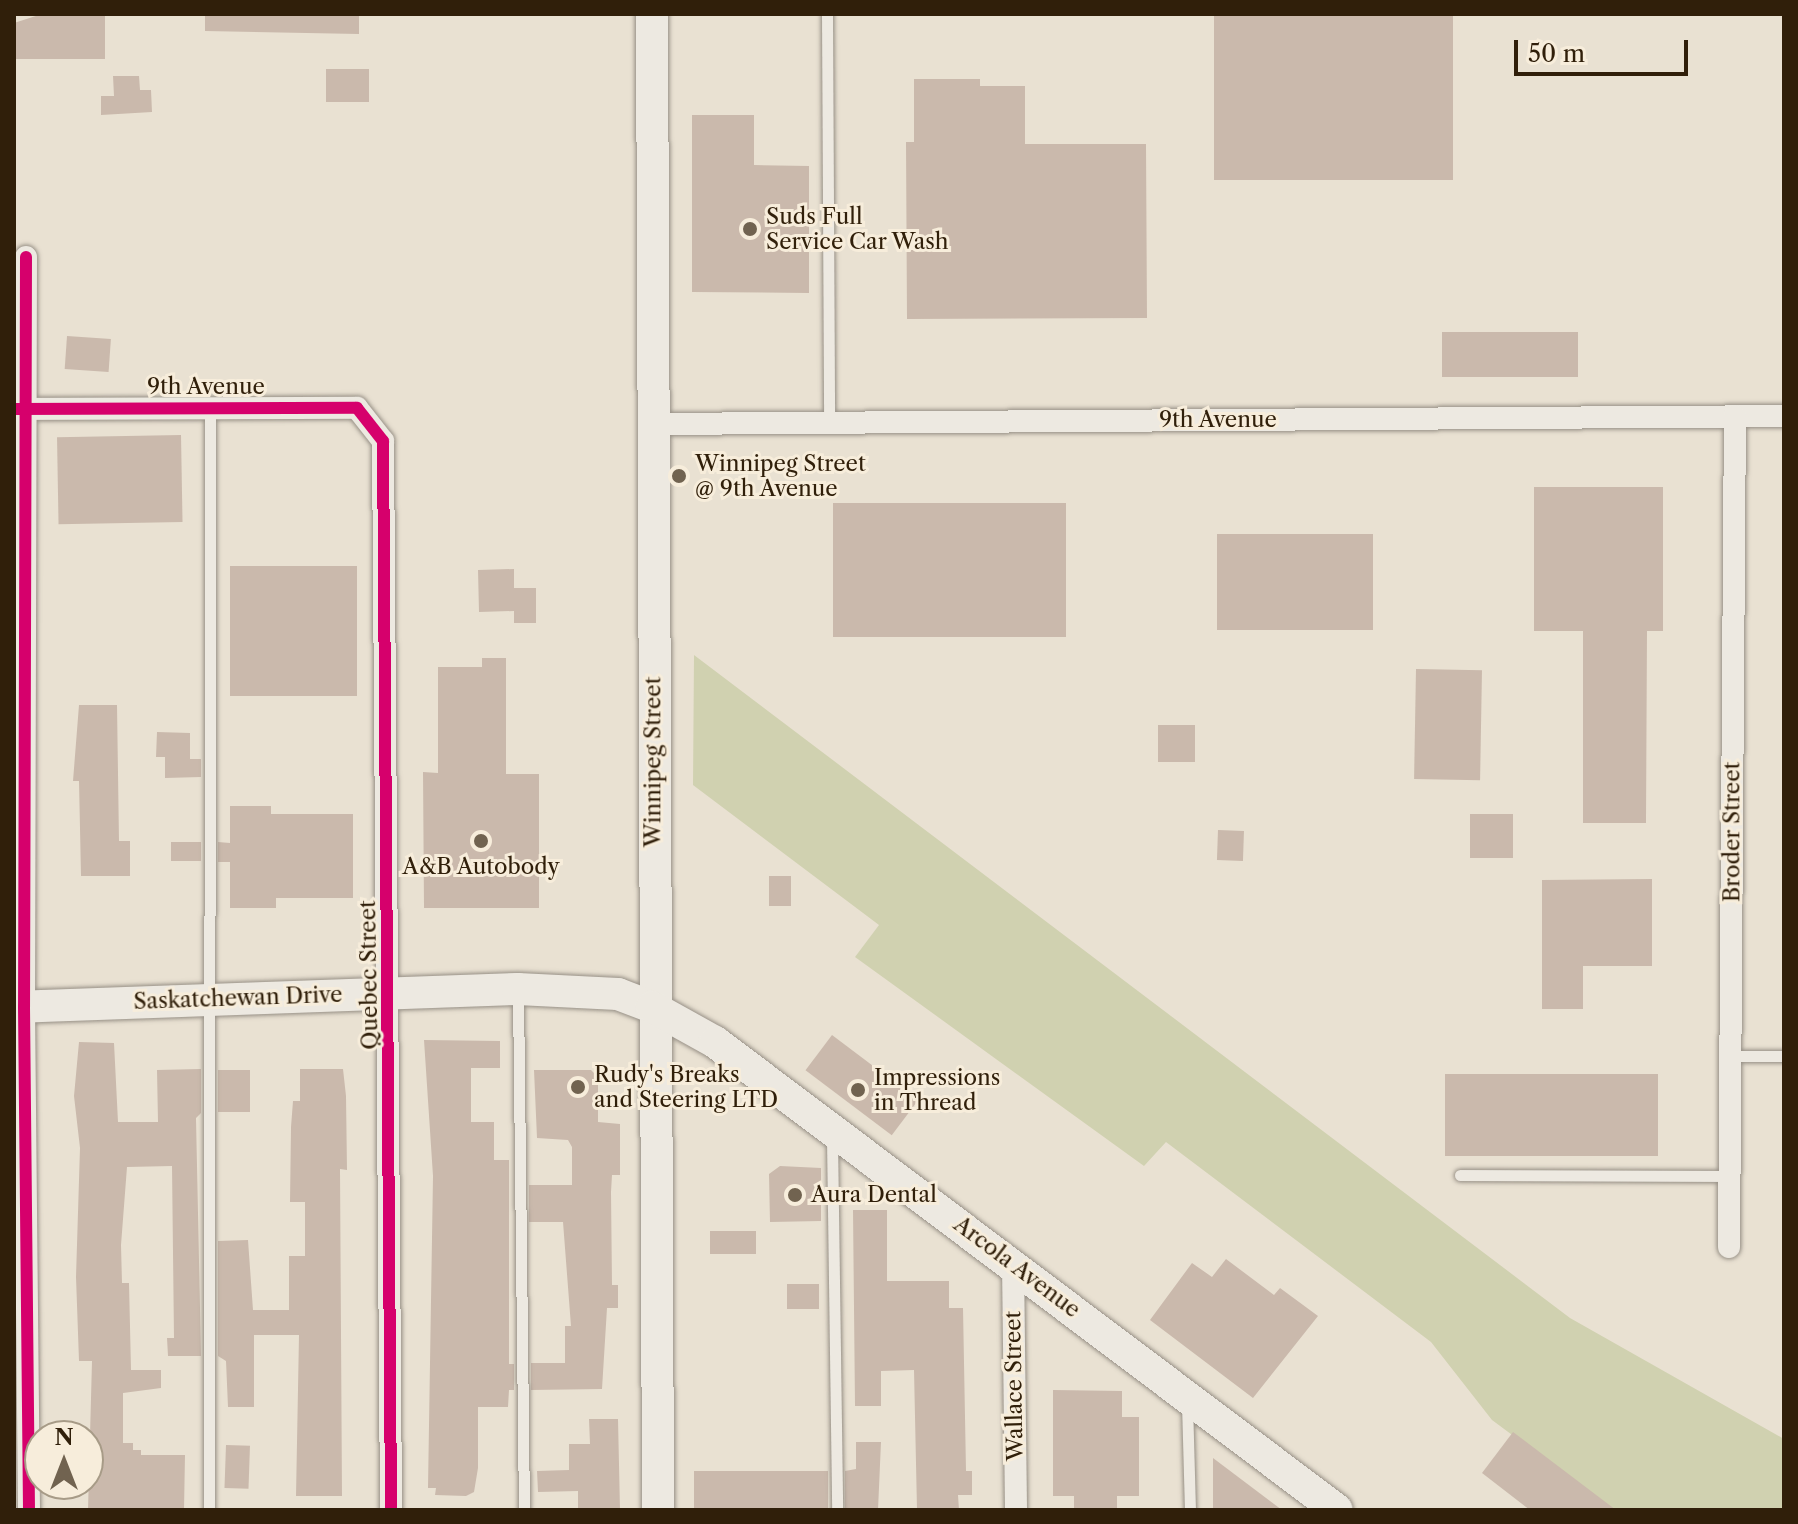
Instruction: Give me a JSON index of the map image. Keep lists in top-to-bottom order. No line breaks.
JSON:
{"streets":{"main road":["Winnipeg Street","Saskatchewan Drive","Arcola Avenue"],"street":["9th Avenue","Broder Street","Quebec Street","Wallace Street"]},"crossings":[["9th Avenue","Winnipeg Street"],["9th Avenue","Broder Street"],["9th Avenue","Quebec Street"],["Winnipeg Street","Saskatchewan Drive"],["Winnipeg Street","Arcola Avenue"],["Quebec Street","Saskatchewan Drive"],["Saskatchewan Drive","Arcola Avenue"],["Arcola Avenue","Wallace Street"]],"places":["Suds Full Service Car Wash","Winnipeg Street @ 9th Avenue","A&B Autobody","Rudy's Breaks and Steering LTD","Impressions in Thread","Aura Dental"],"scale_bar":"50 m","north":"top"}
